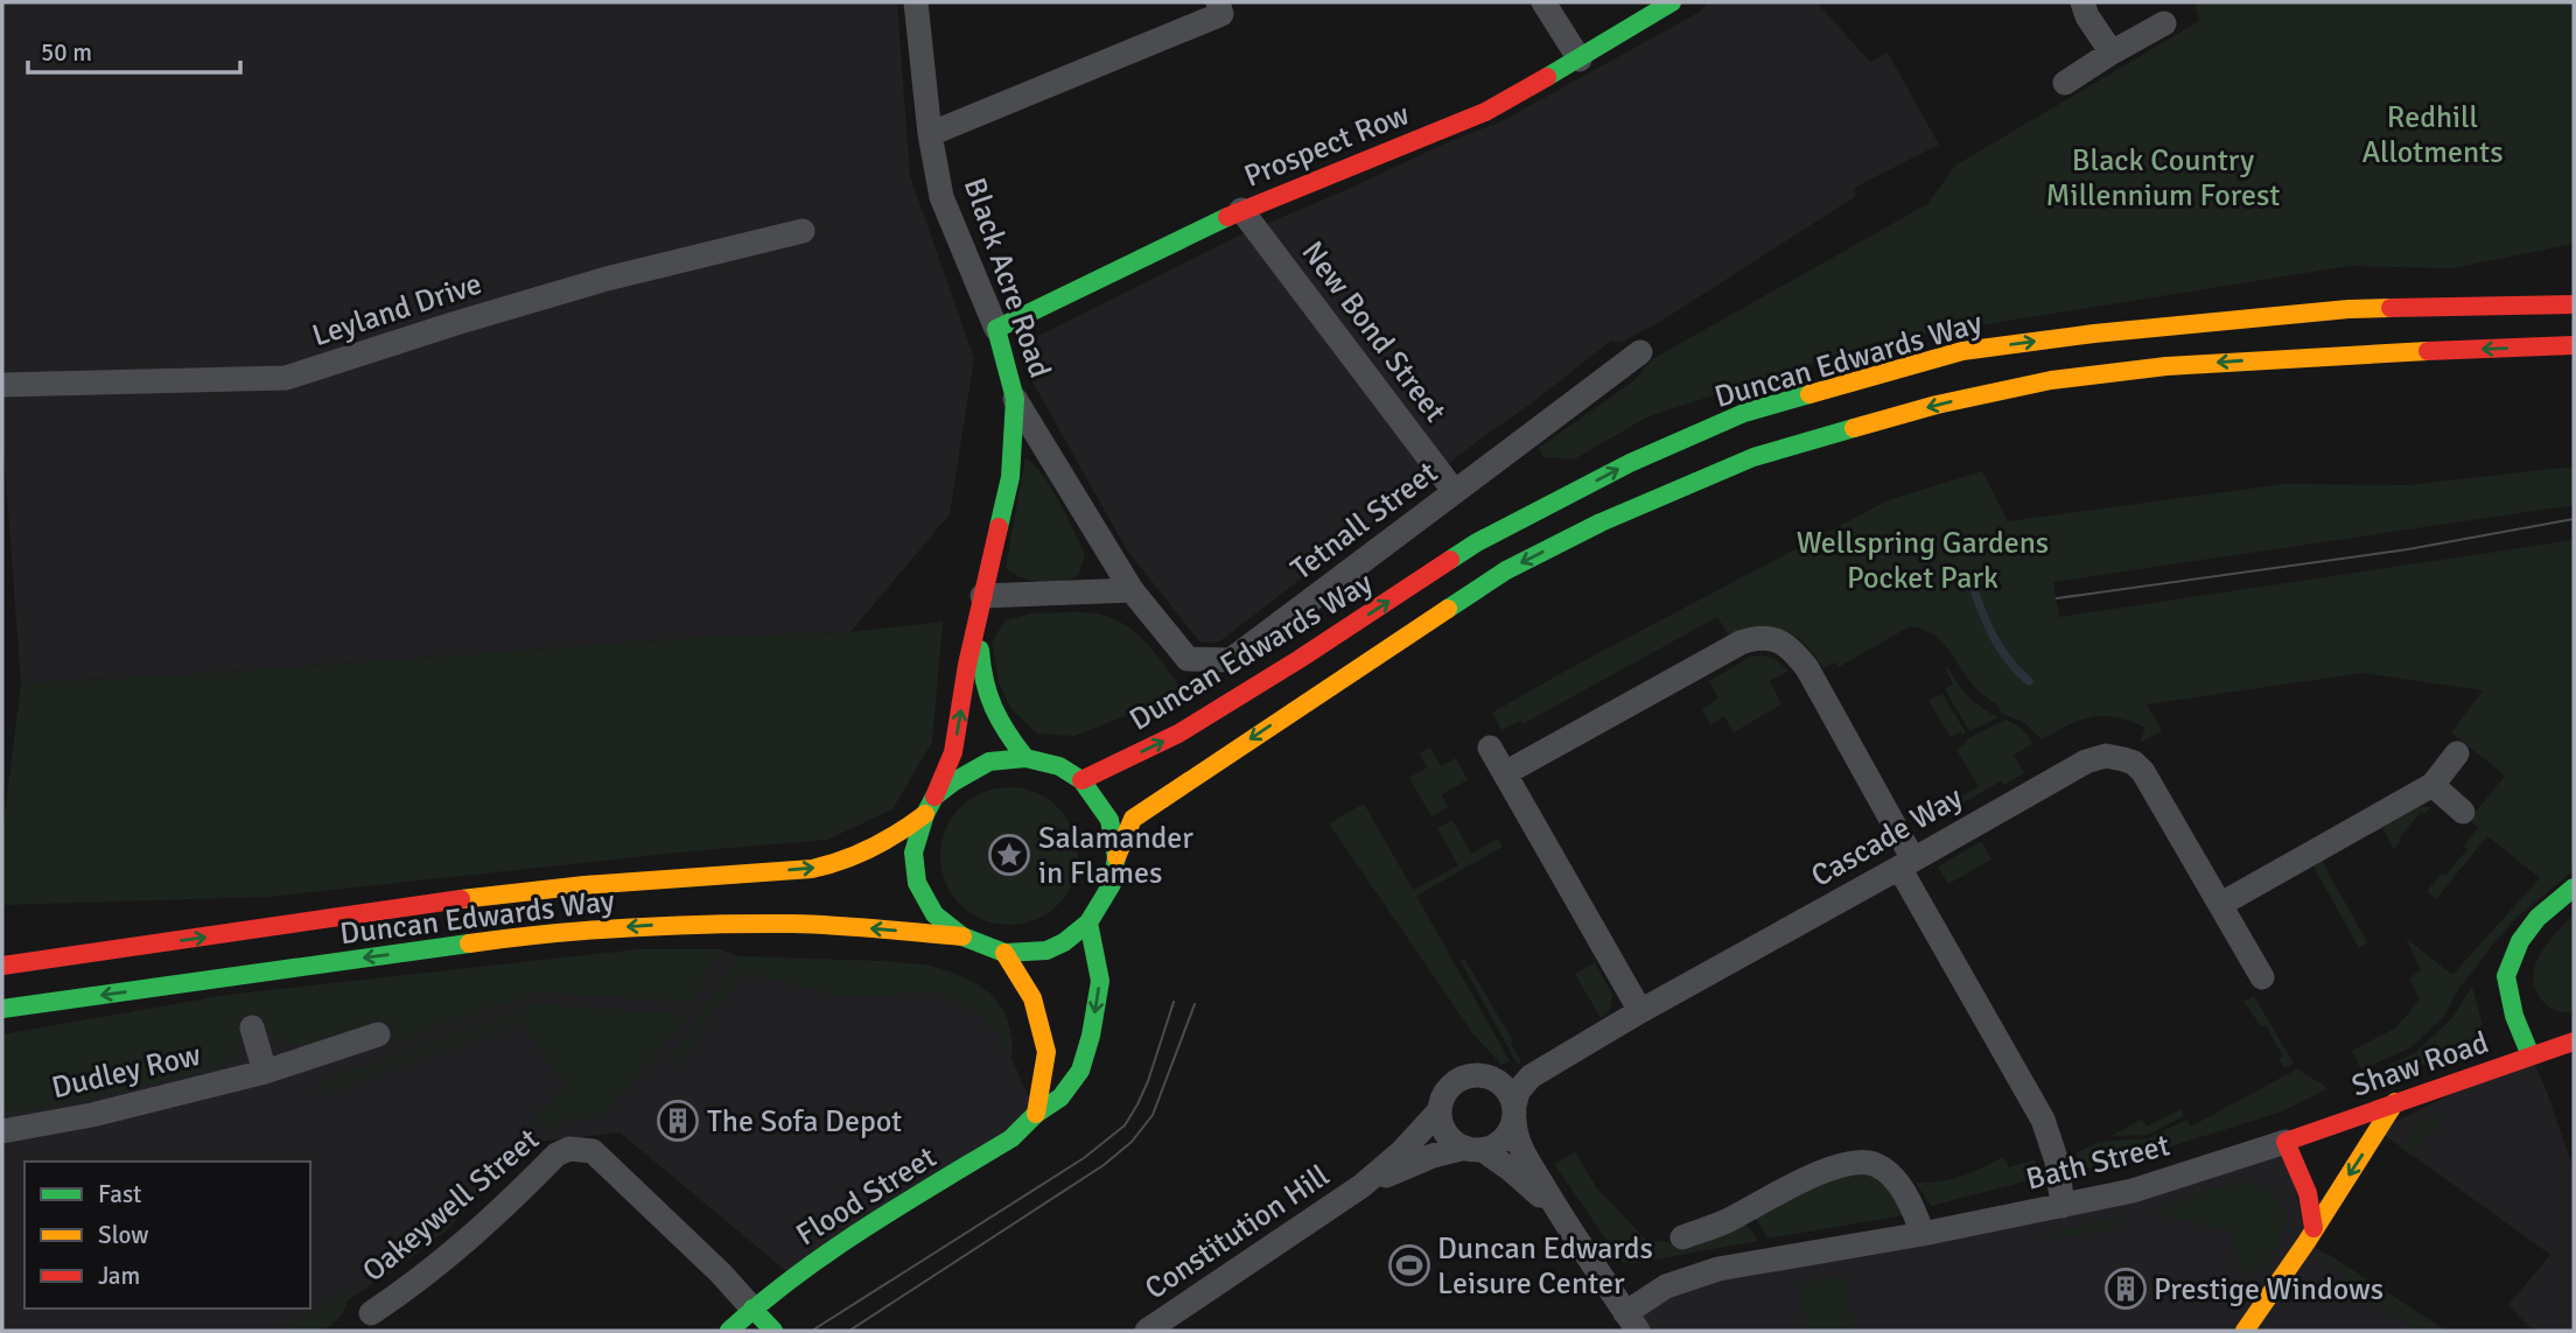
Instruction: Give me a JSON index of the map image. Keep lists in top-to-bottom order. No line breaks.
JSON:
{"streets":{"main road":["Prospect Row","Black Acre Road","Duncan Edwards Way","Shaw Road","Flood Street"],"street":["Leyland Drive","New Bond Street","Tetnall Street","Cascade Way","Dudley Row","Bath Street","Oakeywell Street","Constitution Hill"]},"crossings":[["Prospect Row","Black Acre Road"],["Prospect Row","New Bond Street"],["Black Acre Road","Duncan Edwards Way"],["Black Acre Road","Tetnall Street"],["Black Acre Road","Flood Street"],["New Bond Street","Tetnall Street"],["Duncan Edwards Way","Flood Street"],["Cascade Way","Constitution Hill"],["Shaw Road","Bath Street"],["Flood Street","Oakeywell Street"]],"parks":["Redhill Allotments","Black Country Millennium Forest","Wellspring Gardens Pocket Park"],"places":{"place":["Salamander in Flames"],"building":["The Sofa Depot","Prestige Windows"],"sports":["Duncan Edwards Leisure Center"]},"legend":["Fast","Slow","Jam"],"scale_bar":"50 m"}
